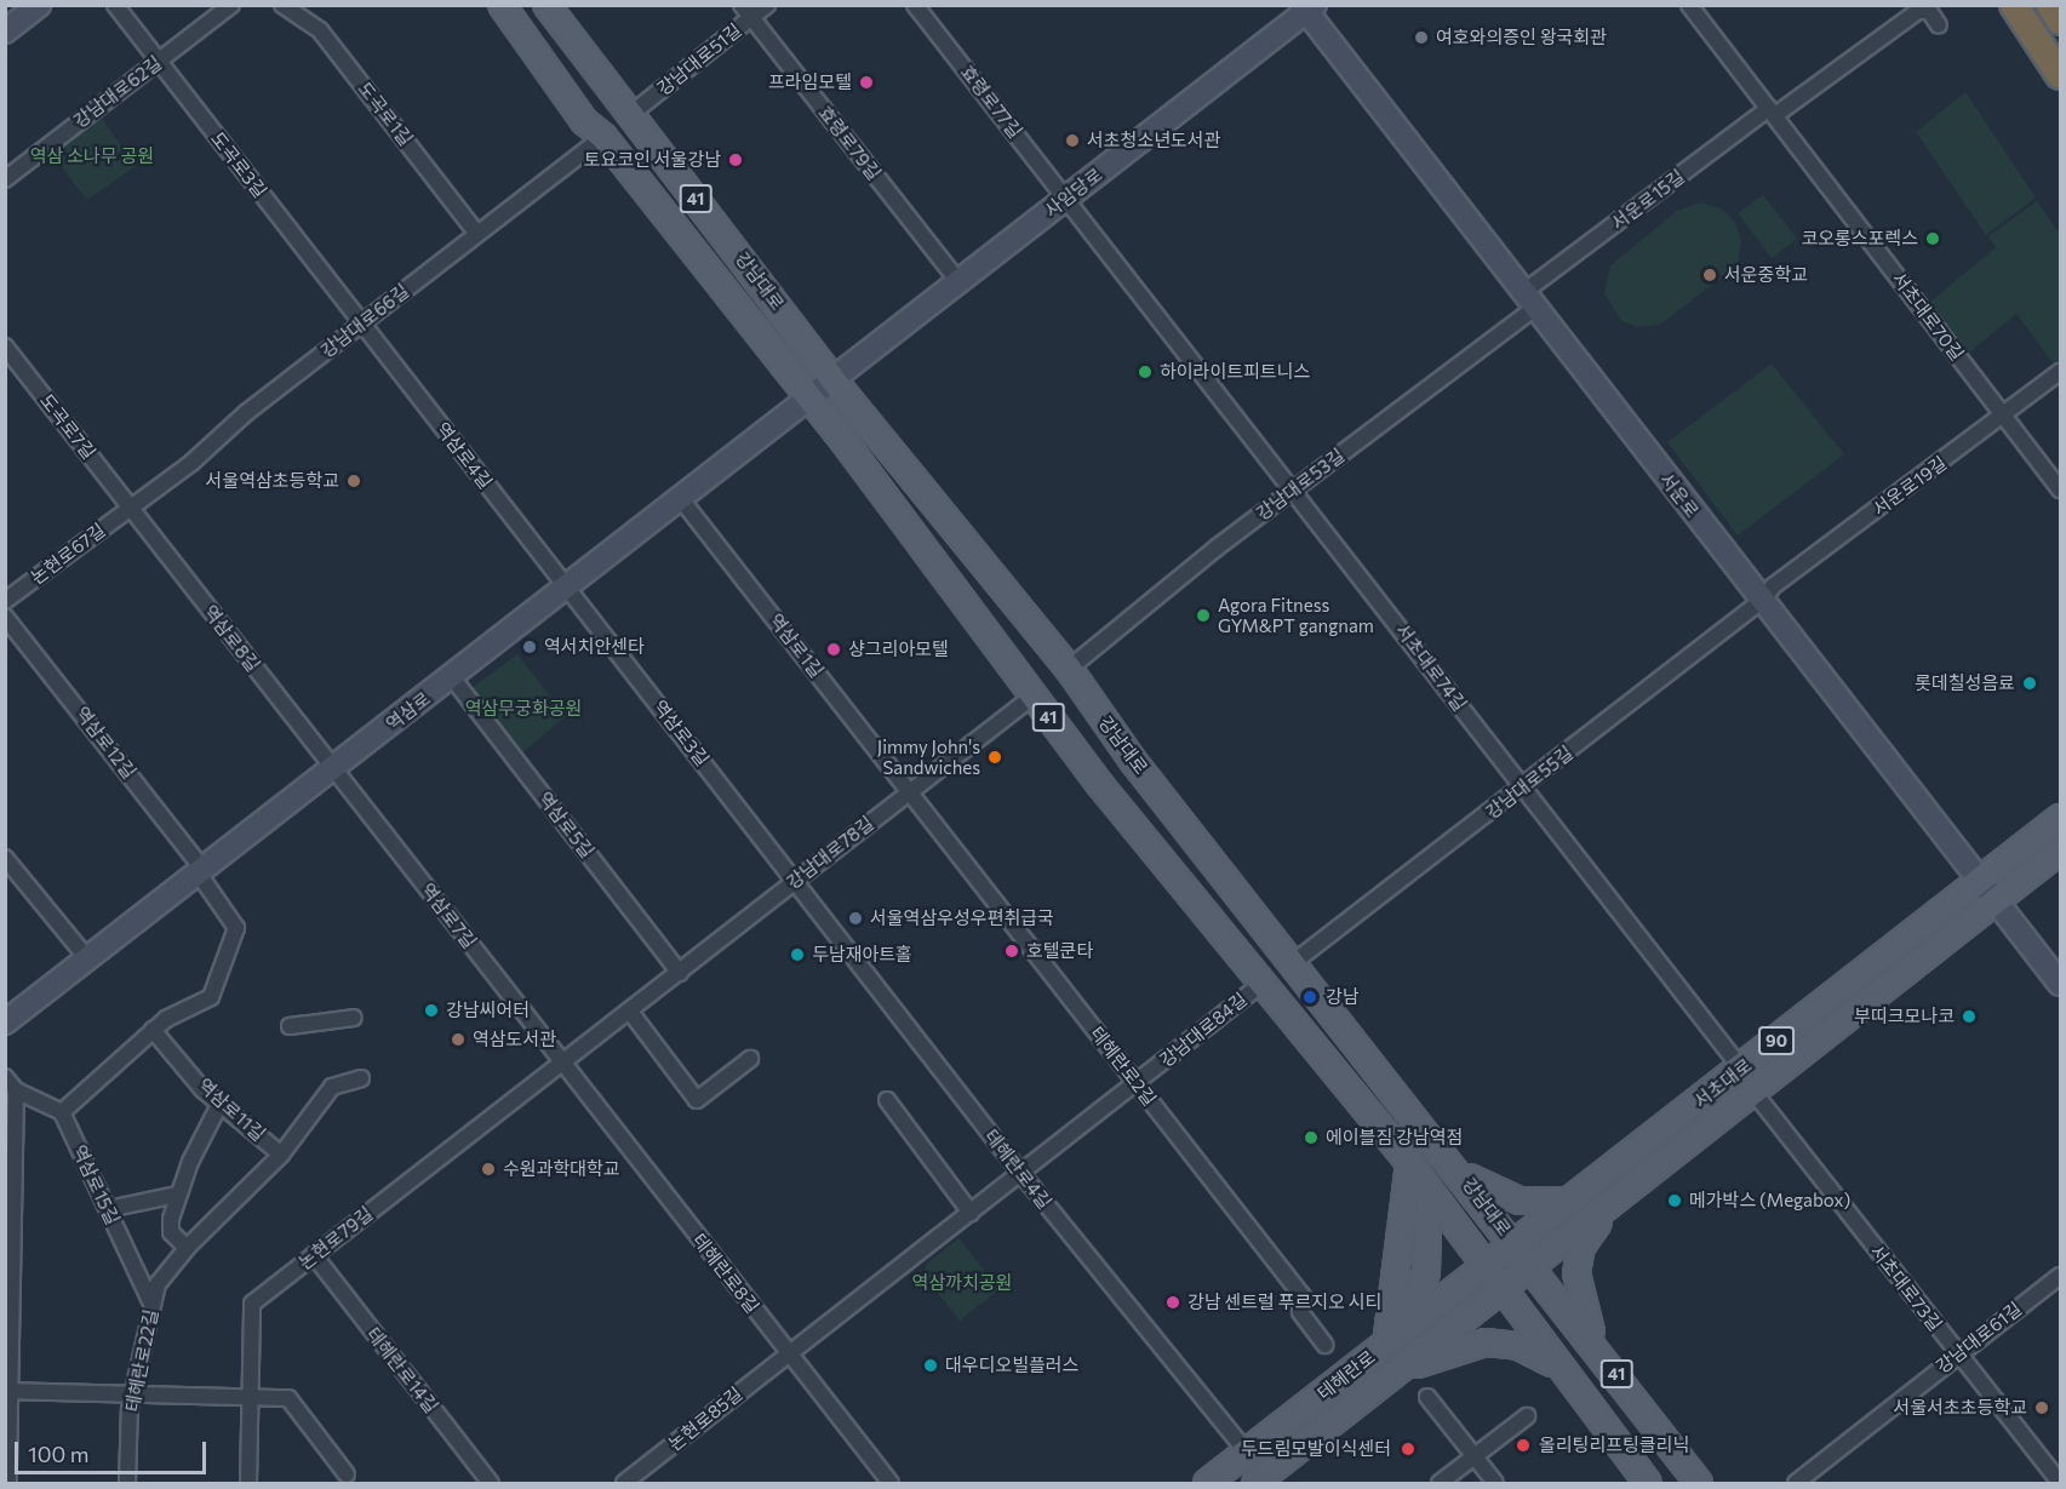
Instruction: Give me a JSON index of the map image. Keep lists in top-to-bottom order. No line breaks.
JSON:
{"streets":{"main road":["사임당로","41","강남대로","서운로","역삼로","90","서초대로","테헤란로"],"street":["강남대로51길","강남대로62길","효령로77길","도곡로1길","효령로79길","도곡로3길","서운로15길","서초대로70길","강남대로66길","도곡로7길","역삼로4길","강남대로53길","서운로19길","논현로67길","역삼로8길","역삼로1길","서초대로74길","역삼로3길","역삼로12길","강남대로55길","역삼로5길","강남대로78길","역삼로7길","강남대로84길","테헤란로2길","역삼로11길","테헤란로4길","역삼로15길","논현로79길","테헤란로8길","서초대로73길","강남대로61길","테헤란로22길","테헤란로14길","논현로85길"]},"crossings":[["강남대로51길","효령로79길"],["강남대로51길","강남대로"],["강남대로62길","도곡로3길"],["효령로77길","사임당로"],["효령로77길","서초대로74길"],["도곡로1길","강남대로66길"],["효령로79길","사임당로"],["도곡로3길","강남대로66길"],["도곡로3길","역삼로4길"],["사임당로","강남대로"],["사임당로","서운로"],["사임당로","서초대로74길"],["사임당로","역삼로"],["서운로15길","서초대로70길"],["서운로15길","강남대로53길"],["서운로15길","서운로"],["강남대로","강남대로66길"],["강남대로","강남대로53길"],["강남대로","역삼로"],["강남대로","강남대로55길"],["강남대로","강남대로78길"],["강남대로","강남대로84길"],["강남대로","서초대로"],["강남대로","테헤란로"],["서초대로70길","서운로19길"],["강남대로66길","도곡로7길"],["강남대로66길","역삼로4길"],["강남대로66길","논현로67길"],["강남대로66길","역삼로8길"],["도곡로7길","논현로67길"],["도곡로7길","역삼로8길"],["역삼로4길","역삼로"],["역삼로4길","역삼로3길"],["강남대로53길","서운로"],["강남대로53길","서초대로74길"],["서운로19길","서운로"],["서운로19길","강남대로55길"],["서운로","강남대로55길"],["서운로","서초대로"],["논현로67길","역삼로8길"],["역삼로8길","역삼로"],["역삼로8길","역삼로7길"],["역삼로1길","역삼로"],["역삼로1길","강남대로78길"],["역삼로1길","테헤란로2길"],["서초대로74길","강남대로55길"],["서초대로74길","서초대로"],["역삼로","역삼로3길"],["역삼로","역삼로12길"],["역삼로","역삼로5길"],["역삼로","역삼로7길"],["역삼로3길","강남대로78길"],["역삼로3길","테헤란로4길"],["역삼로5길","강남대로78길"],["강남대로78길","역삼로7길"],["강남대로78길","테헤란로2길"],["강남대로78길","테헤란로4길"],["강남대로78길","논현로79길"],["강남대로78길","테헤란로8길"],["역삼로7길","논현로79길"],["역삼로7길","테헤란로8길"],["강남대로84길","테헤란로2길"],["강남대로84길","테헤란로4길"],["강남대로84길","테헤란로8길"],["강남대로84길","논현로85길"],["서초대로","서초대로73길"],["서초대로","테헤란로"],["역삼로11길","테헤란로22길"],["테헤란로4길","테헤란로"],["역삼로15길","테헤란로22길"],["논현로79길","테헤란로8길"],["논현로79길","테헤란로14길"],["테헤란로8길","논현로85길"],["서초대로73길","강남대로61길"]],"parks":["역삼 소나무 공원","역삼무궁화공원","역삼까치공원"],"places":["여호와의증인 왕국회관","프라임모텔","서초청소년도서관","토요코인 서울강남","코오롱스포렉스","서운중학교","하이라이트피트니스","서울역삼초등학교","Agora Fitness GYM&PT gangnam","역서치안센타","샹그리아모텔","롯데칠성음료","Jimmy John's Sandwiches","서울역삼우성우편취급국","호텔쿤타","두남재아트홀","강남","강남씨어터","부띠크모나코","역삼도서관","에이블짐 강남역점","수원과학대학교","메가박스 (Megabox)","강남 센트럴 푸르지오 시티","대우디오빌플러스","서울서초초등학교","올리팅리프팅클리닉","두드림모발이식센터"],"scale_bar":"100 m"}
